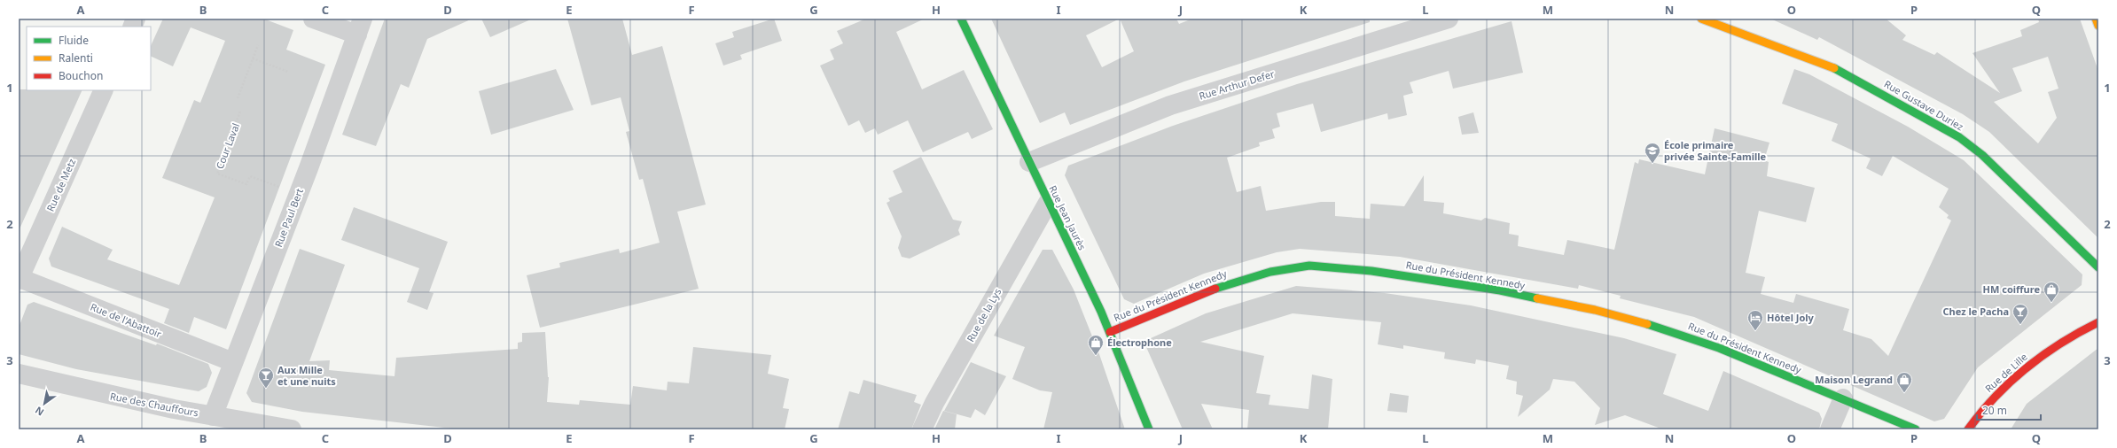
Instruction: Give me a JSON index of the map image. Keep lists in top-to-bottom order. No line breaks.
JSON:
{"streets":{"street":["Rue Arthur Defer","Rue Gustave Duriez","Rue de Metz","Rue Paul Bert","Rue Jean Jaurès","Rue du Président Kennedy","Rue de la Lys","Rue de l'Abattoir","Rue de Lille","Rue des Chauffours"],"path":["Cour Laval"]},"crossings":[["Rue Arthur Defer","Rue Jean Jaurès"],["Cour Laval","Rue Paul Bert"],["Rue de Metz","Rue de l'Abattoir"],["Rue Paul Bert","Rue de l'Abattoir"],["Rue Paul Bert","Rue des Chauffours"],["Rue Jean Jaurès","Rue du Président Kennedy"],["Rue Jean Jaurès","Rue de la Lys"]],"places":{"school or university":["École primaire privée Sainte-Famille"],"shop":["HM coiffure","Électrophone","Maison Legrand"],"bar":["Chez le Pacha","Aux Mille et une nuits"],"hotel":["Hôtel Joly"]},"legend":["Fluide","Ralenti","Bouchon"],"scale_bar":"20 m","north":"bottom left","grid":{"columns":["A","B","C","D","E","F","G","H","I","J","K","L","M","N","O","P","Q"],"rows":["1","2","3"]}}
